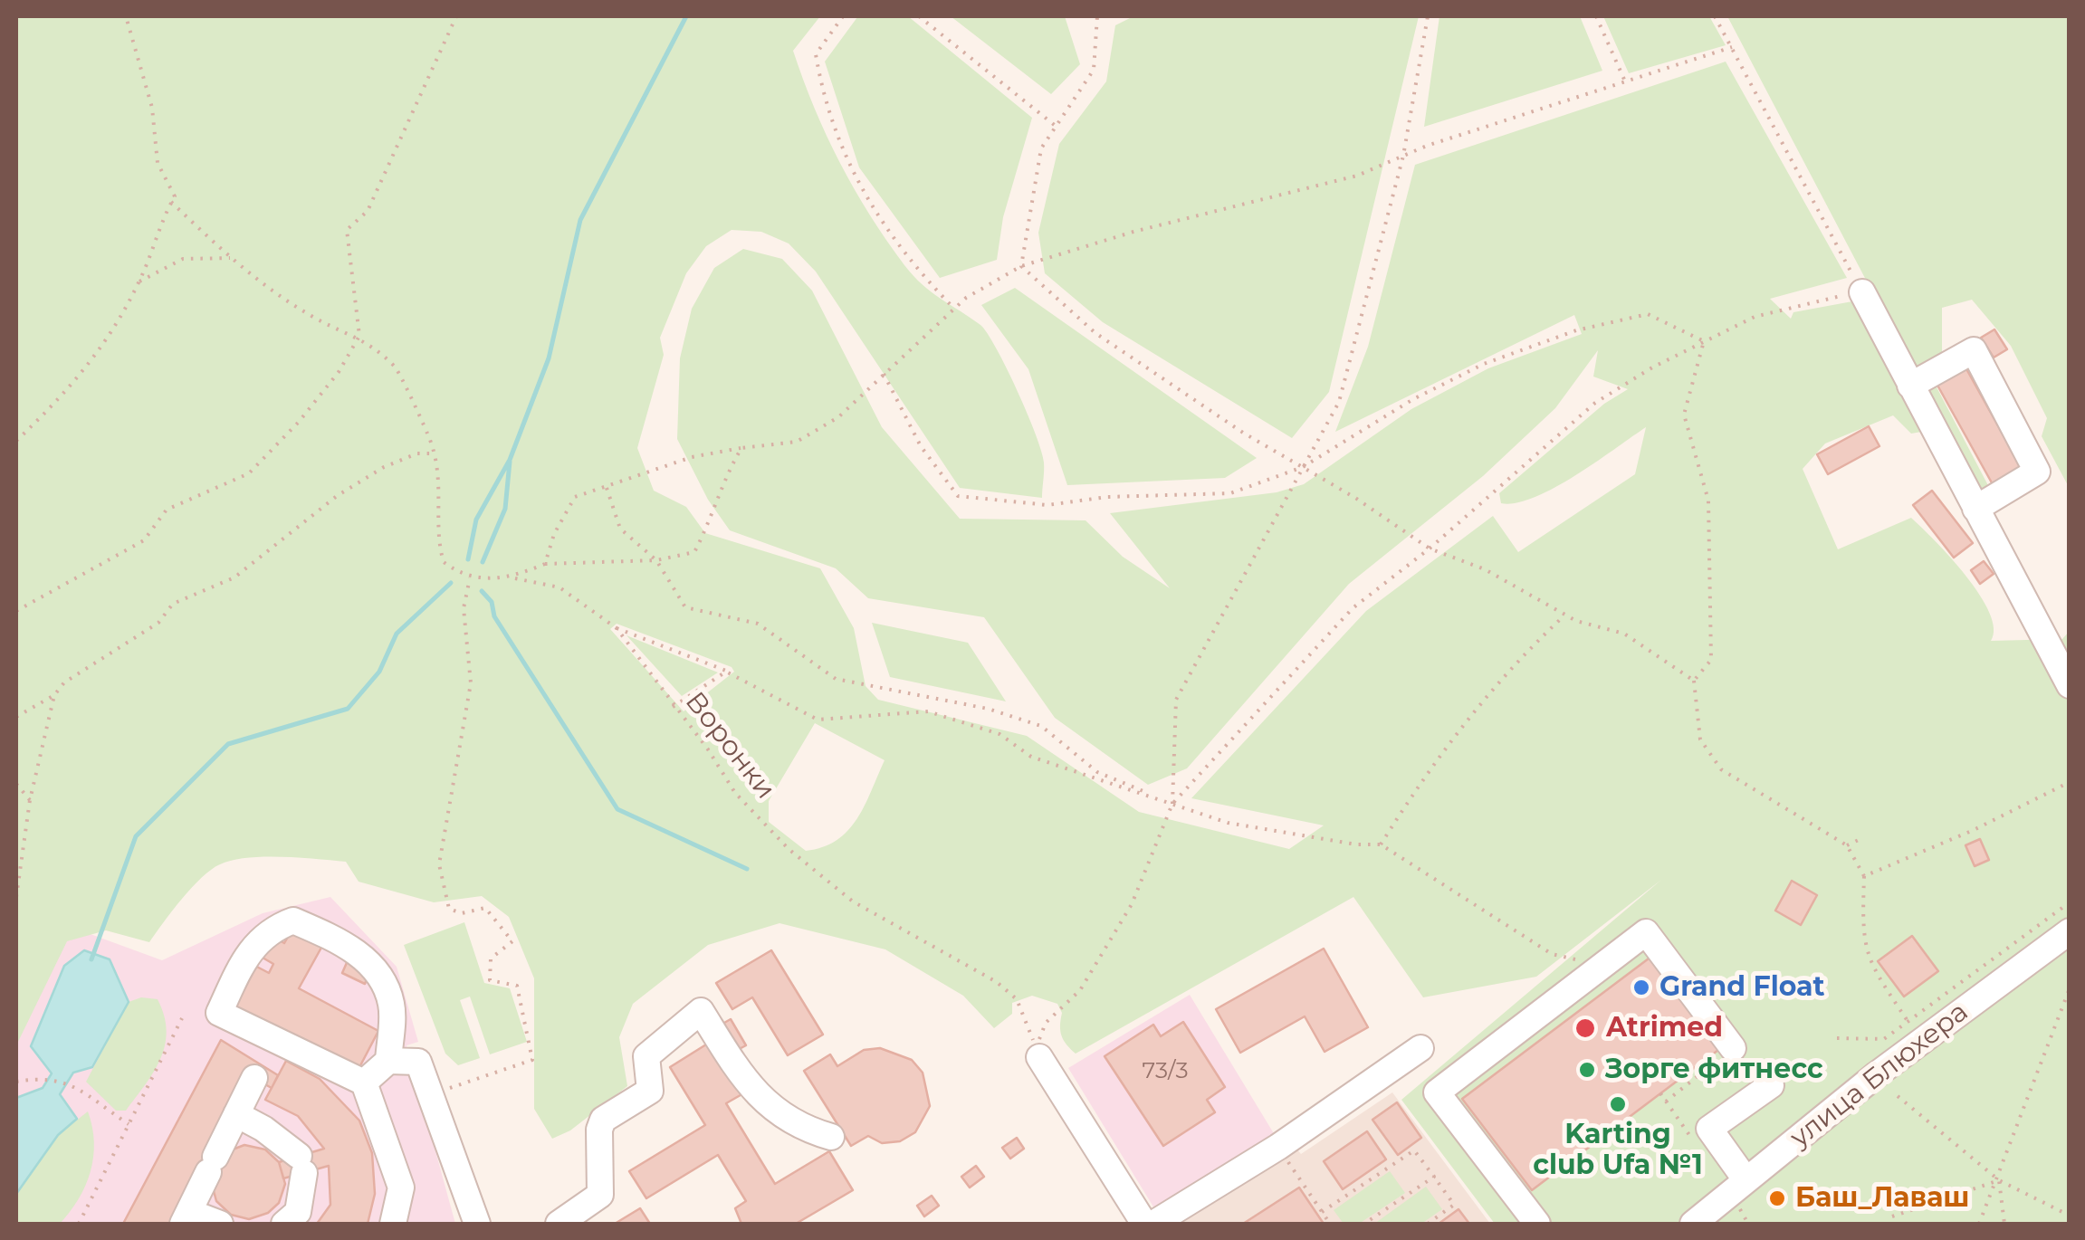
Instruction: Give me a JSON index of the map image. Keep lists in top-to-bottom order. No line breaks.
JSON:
{"streets":{"street":["улица Блюхера"],"path":["Воронки"]},"places":["Grand Float","Atrimed","Зорге фитнесс","Karting club Ufa №1","Баш_Лаваш"],"house_numbers":["73/3"]}
